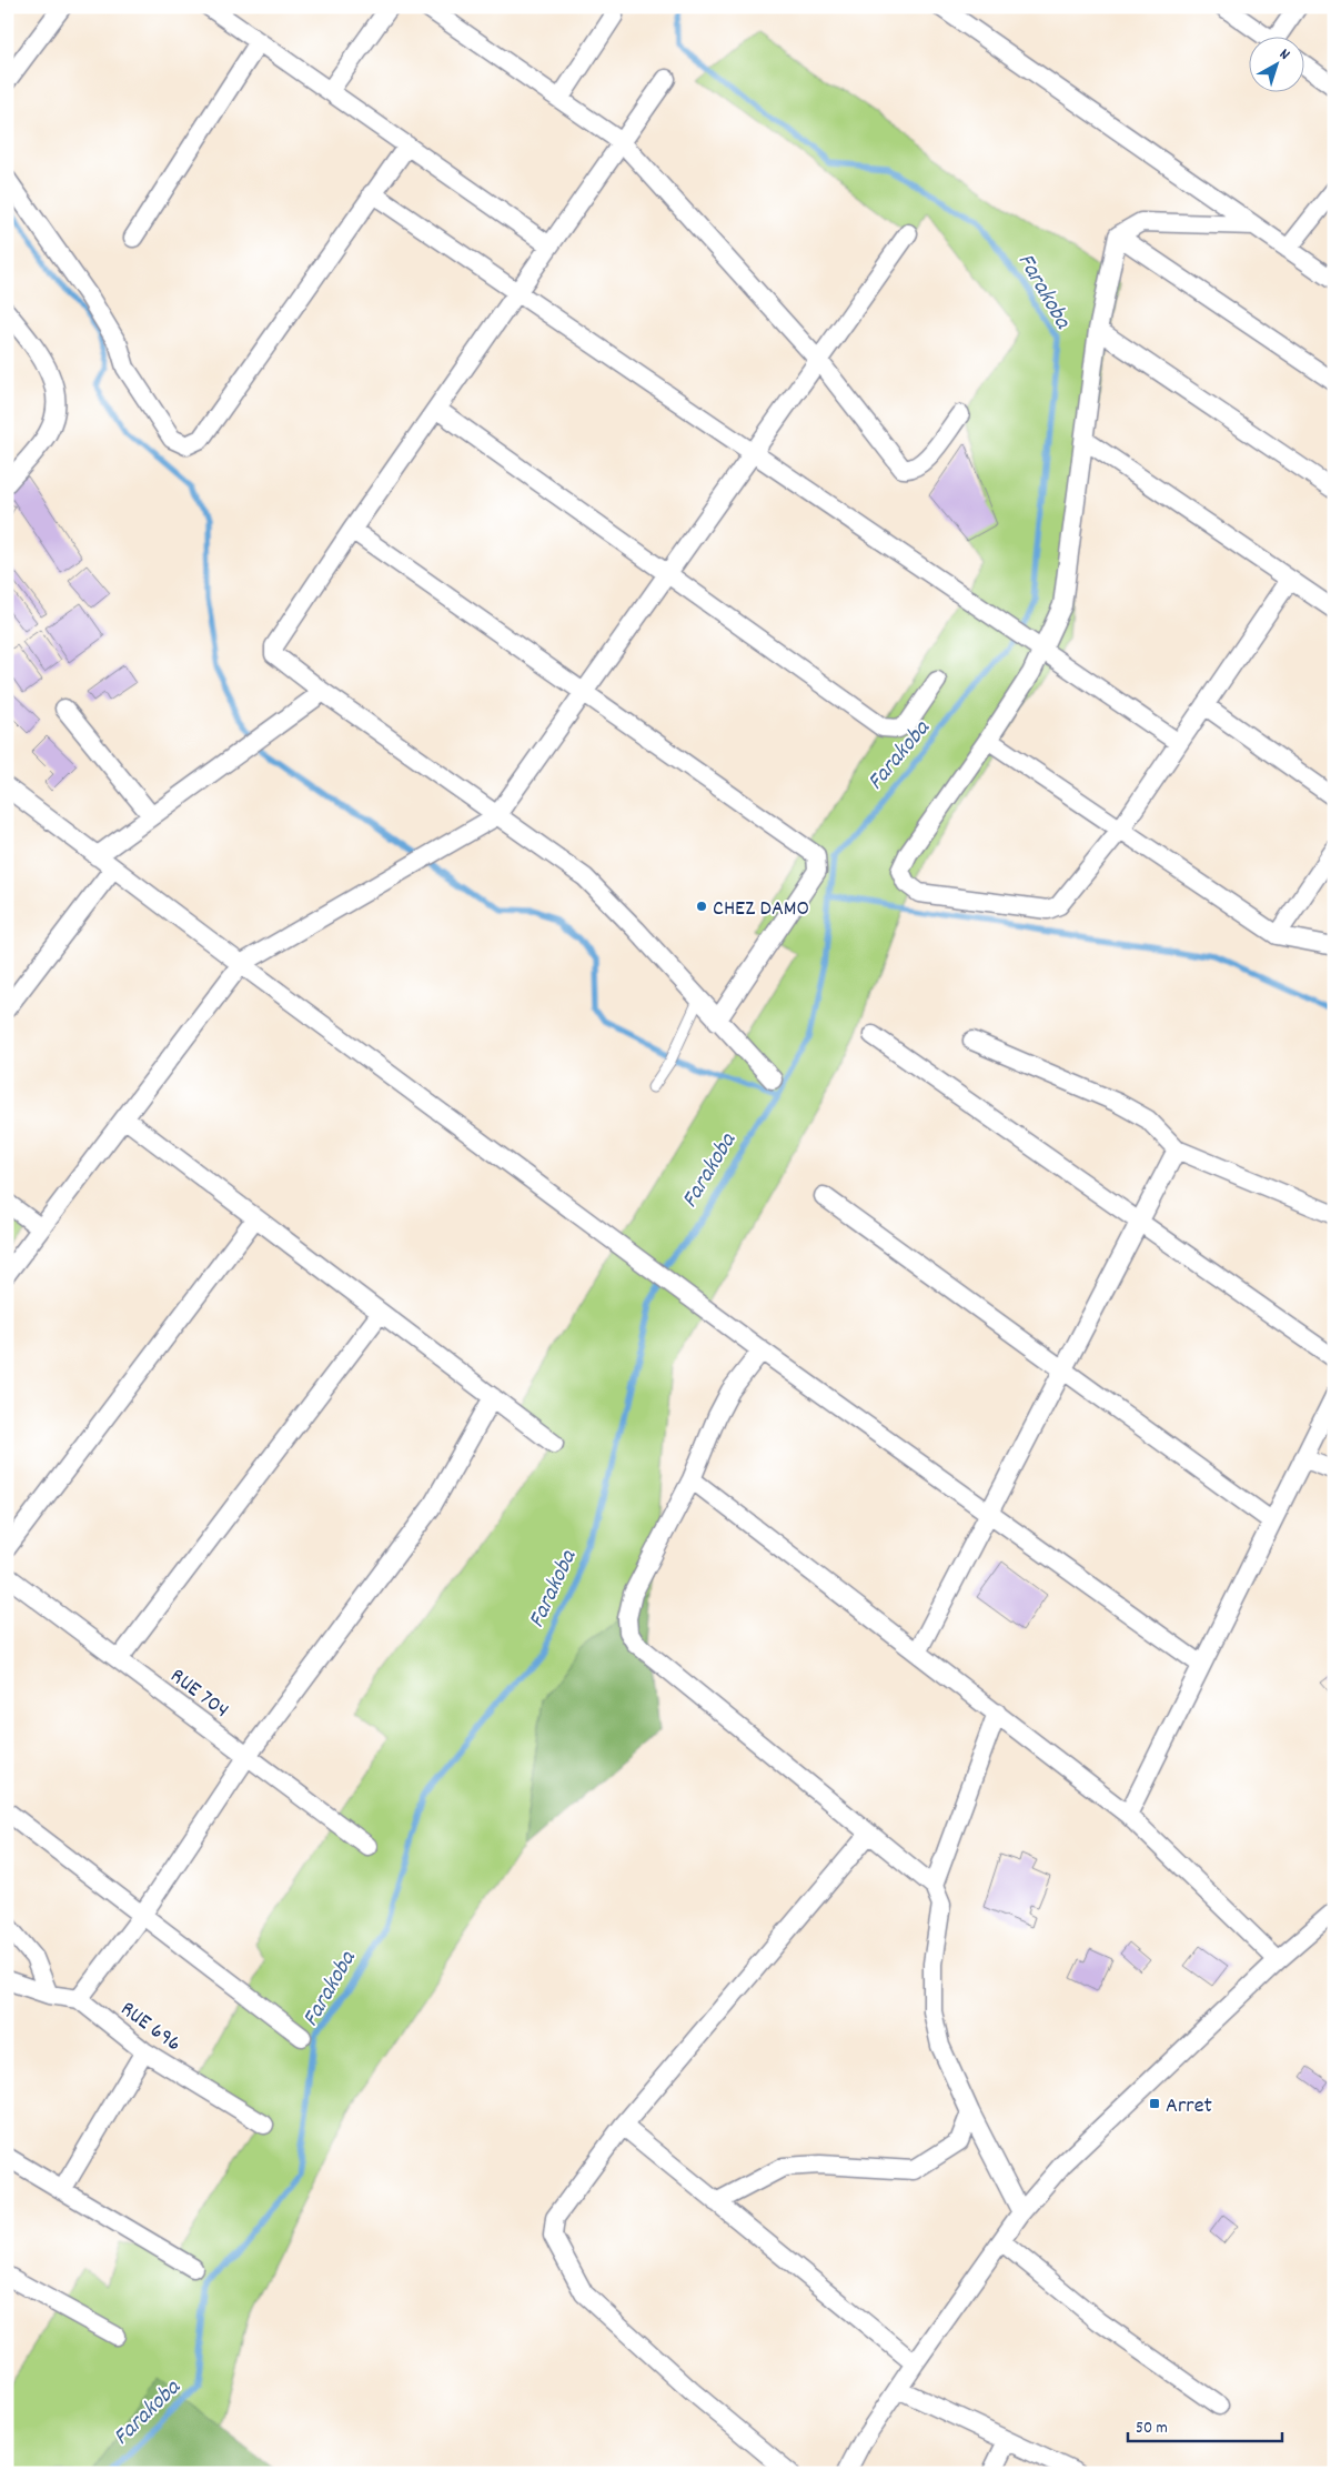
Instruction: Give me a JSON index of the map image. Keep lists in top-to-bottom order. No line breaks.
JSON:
{"streets":{"street":["RUE 704","RUE 696"]},"water":["Farakoba"],"places":{"other":["CHEZ DAMO"],"transit":["Arret"]},"scale_bar":"50 m","north":"top right"}
